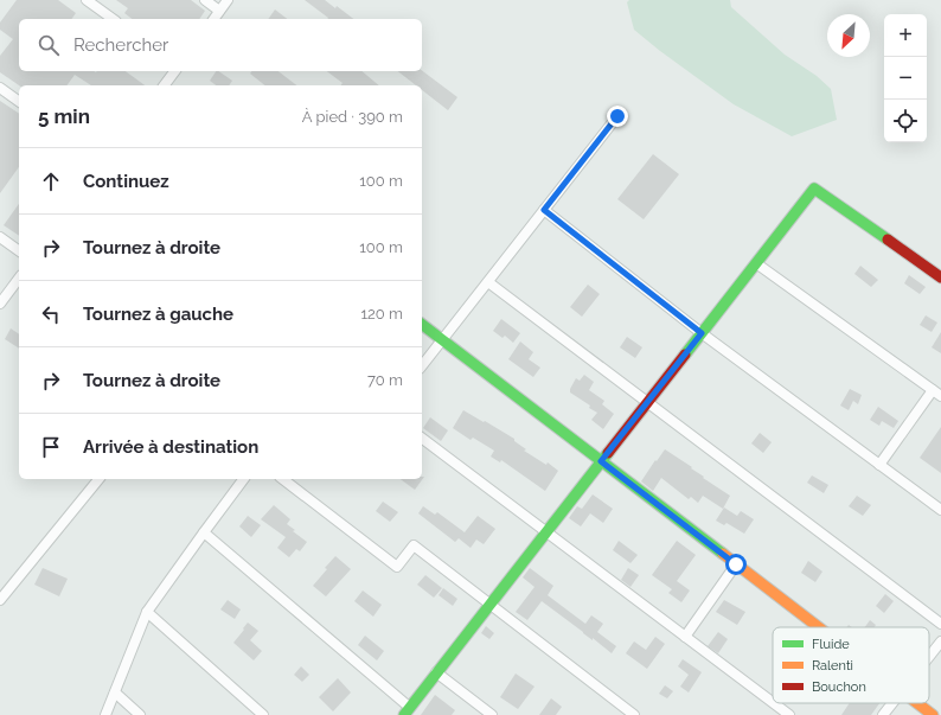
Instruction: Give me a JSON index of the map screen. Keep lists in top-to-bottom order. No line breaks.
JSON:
{"legend":["Fluide","Ralenti","Bouchon"],"north":"bottom left","page":{"map_buttons":["+","−"],"search":"Rechercher","heading":["5 min","À pied · 390 m"],"list":[["Continuez","100 m"],["Tournez à droite","100 m"],["Tournez à gauche","120 m"],["Tournez à droite","70 m"],"Arrivée à destination"]}}
